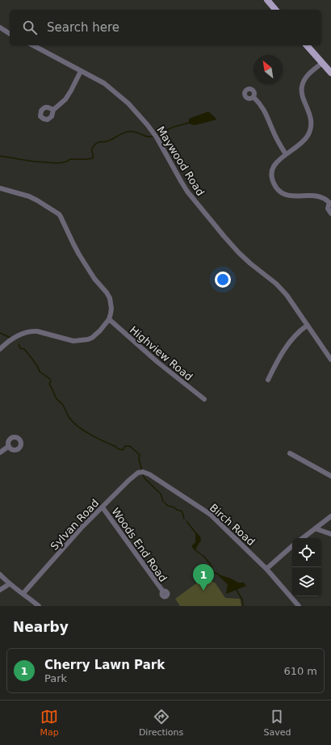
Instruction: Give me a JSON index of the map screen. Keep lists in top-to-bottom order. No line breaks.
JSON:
{"streets":{"street":["Maywood Road","Highview Road","Sylvan Road","Birch Road","Woods End Road"]},"crossings":[["Sylvan Road","Birch Road"],["Sylvan Road","Woods End Road"]],"north":"top left","page":{"search":"Search here","pins":"1","heading":"Nearby","list":[{"mark":"1","name":"Cherry Lawn Park","note":"Park","value":"610 m"}],"nav":["Map","Directions","Saved"]}}
